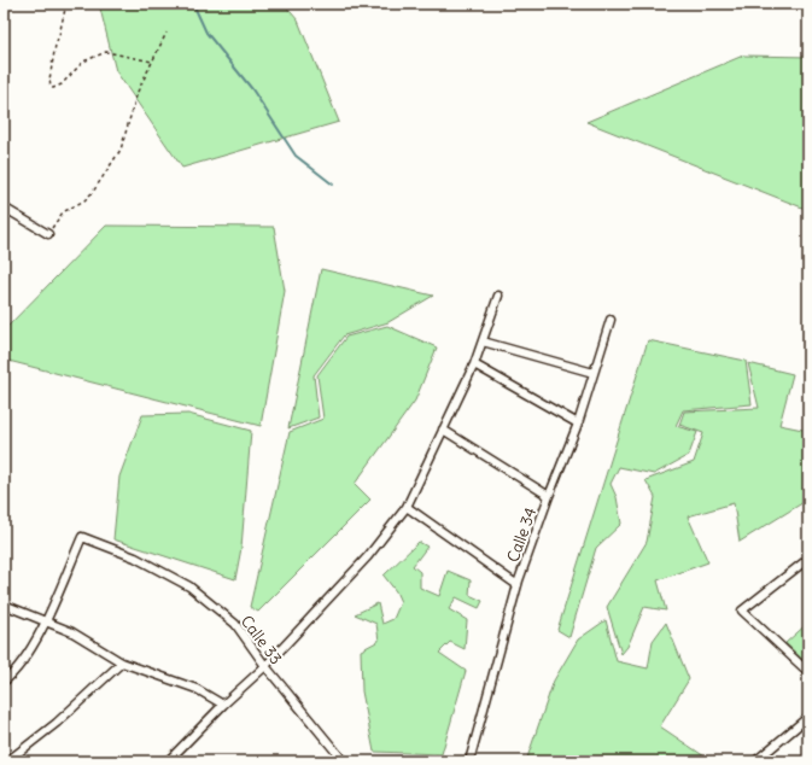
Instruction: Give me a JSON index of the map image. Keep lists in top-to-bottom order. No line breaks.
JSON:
{"streets":{"street":["Calle 34","Calle 33"]}}
